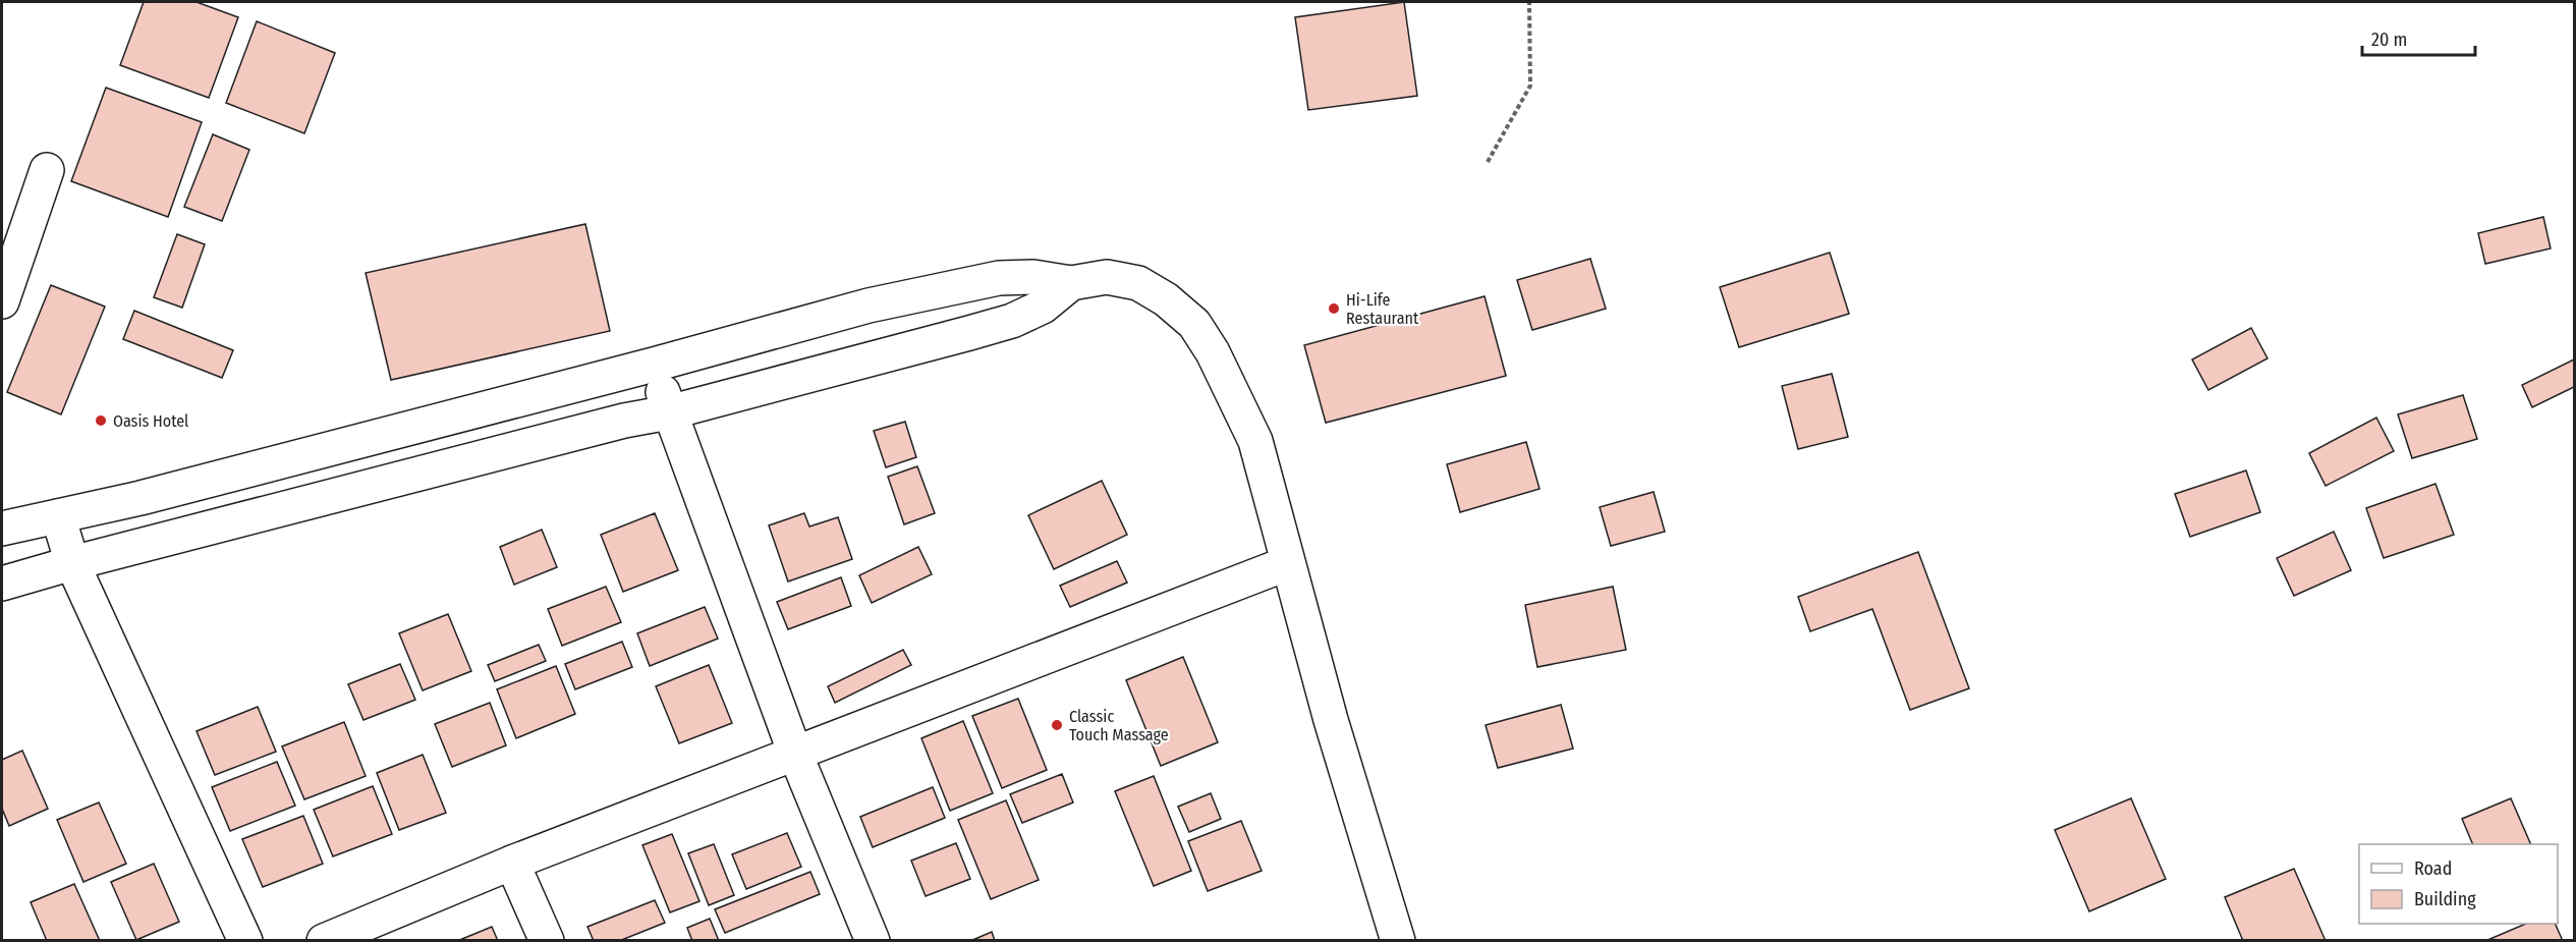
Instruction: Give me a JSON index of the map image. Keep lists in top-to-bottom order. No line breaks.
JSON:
{"places":["Hi-Life Restaurant","Oasis Hotel","Classic Touch Massage"],"legend":["Road","Building"],"scale_bar":"20 m"}
